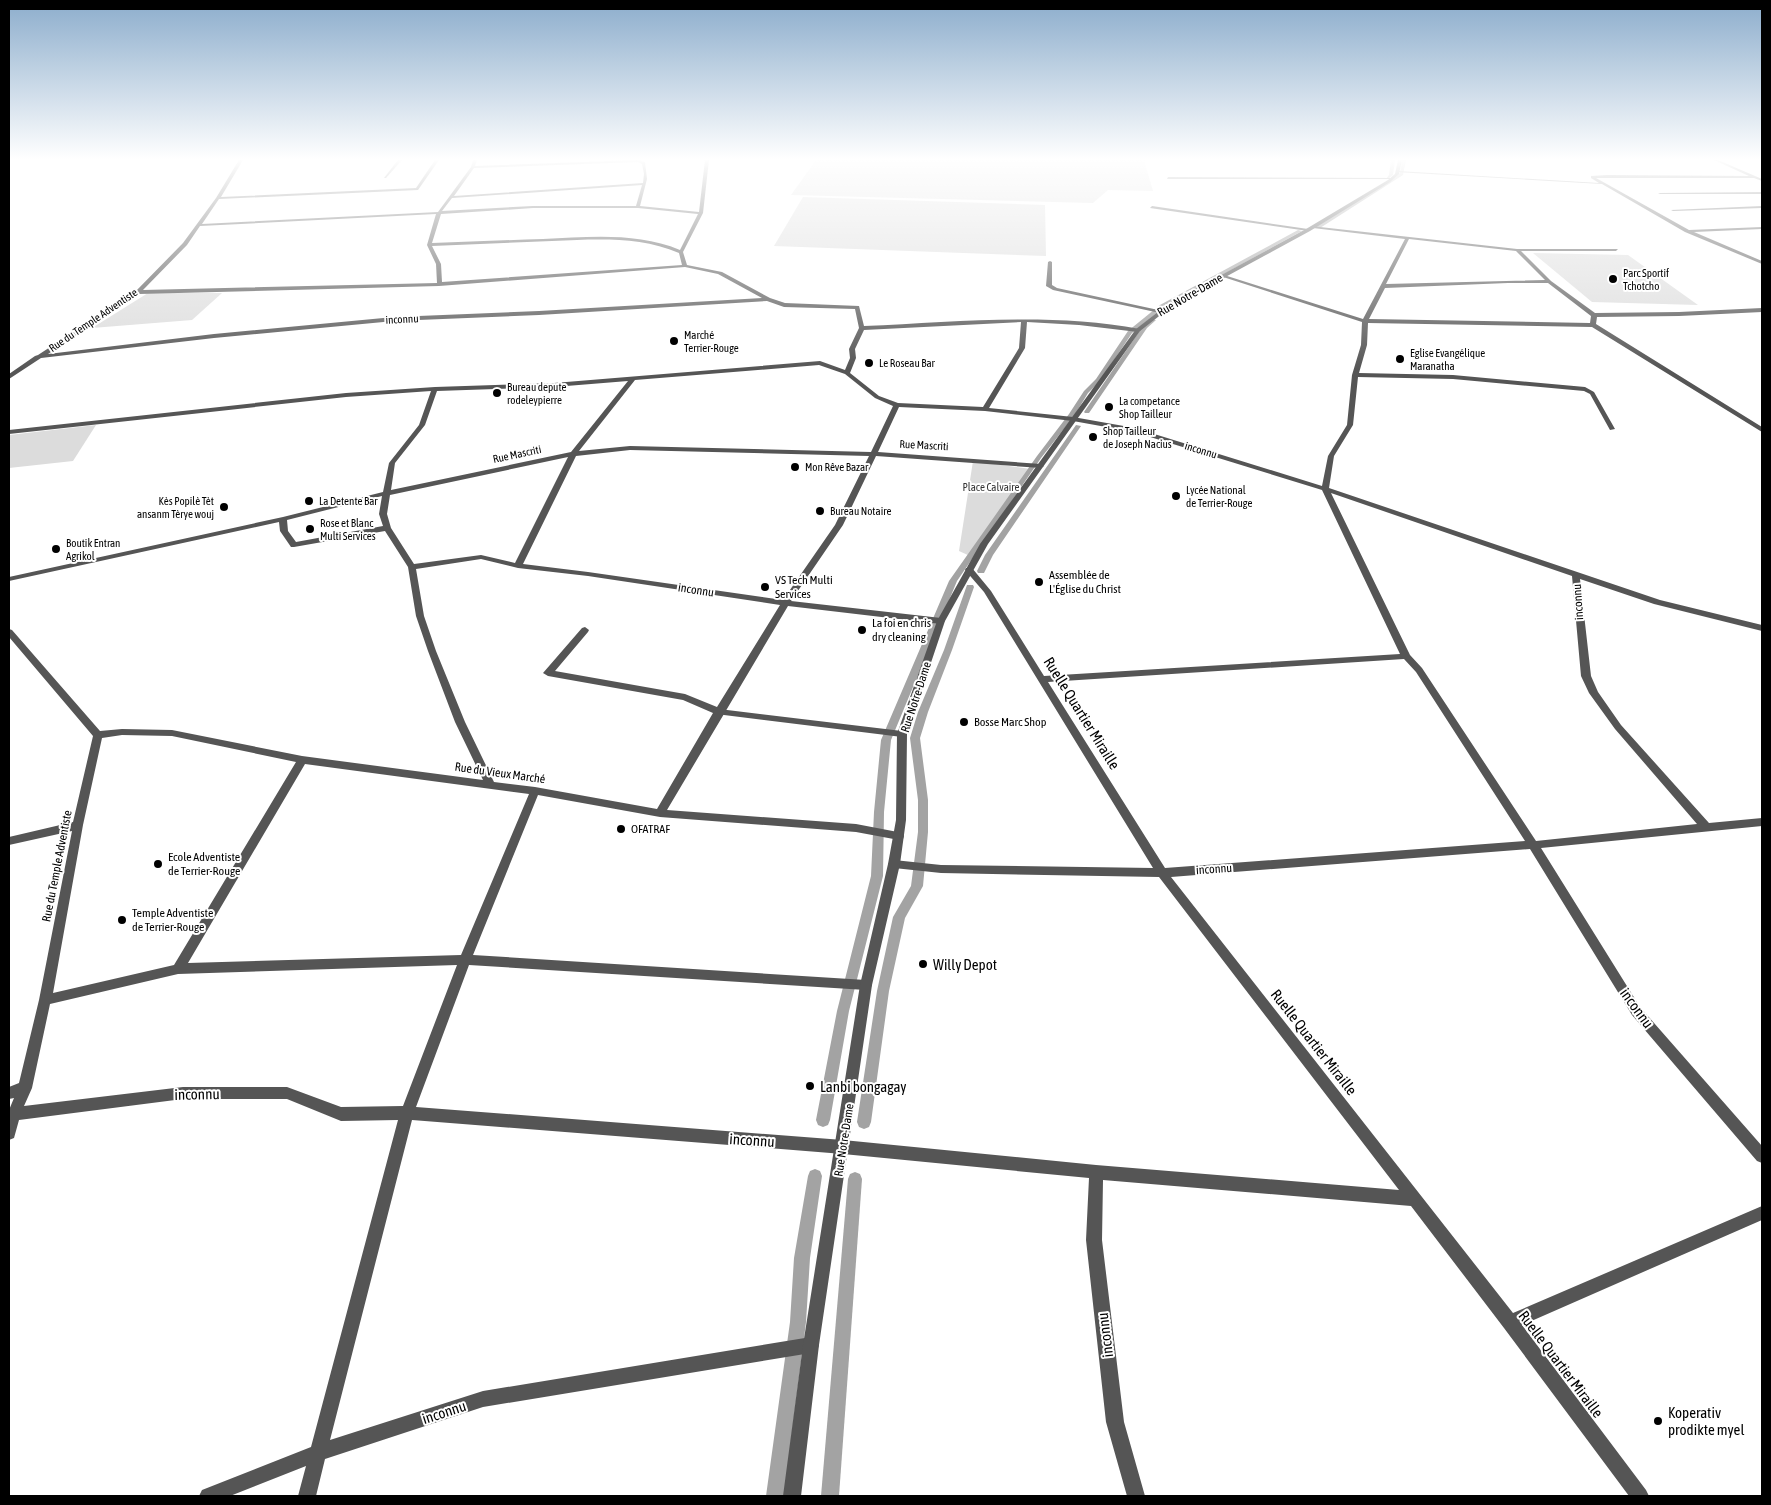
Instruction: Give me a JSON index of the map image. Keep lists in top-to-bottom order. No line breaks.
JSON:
{"streets":{"street":["Rue Notre-Dame","inconnu","Rue du Temple Adventiste","Rue Mascriti","Ruelle Quartier Miraille","Rue du Vieux Marché"]},"crossings":[["Rue Notre-Dame","inconnu"],["Rue Notre-Dame","Rue Mascriti"],["Rue Notre-Dame","Ruelle Quartier Miraille"],["Rue Notre-Dame","Rue du Vieux Marché"],["inconnu","Rue du Temple Adventiste"],["inconnu","Ruelle Quartier Miraille"],["Rue du Temple Adventiste","Rue du Vieux Marché"]],"parks":["Place Calvaire"],"places":["Parc Sportif Tchotcho","Marché Terrier-Rouge","Eglise Evangélique Maranatha","Le Roseau Bar","Bureau depute rodeleypierre","La competance Shop Tailleur","Shop Tailleur de Joseph Nacius","Mon Rêve Bazar","Lycée National de Terrier-Rouge","La Detente Bar","Kès Popilè Tèt ansanm Tèrye wouj","Bureau Notaire","Rose et Blanc Multi Services","Boutik Entran Agrikol","Assemblée de L'Église du Christ","VS Tech Multi Services","La foi en chris dry cleaning","Bosse Marc Shop","OFATRAF","Ecole Adventiste de Terrier-Rouge","Temple Adventiste de Terrier-Rouge","Willy Depot","Lanbi bongagay","Koperativ prodikte myel"]}
